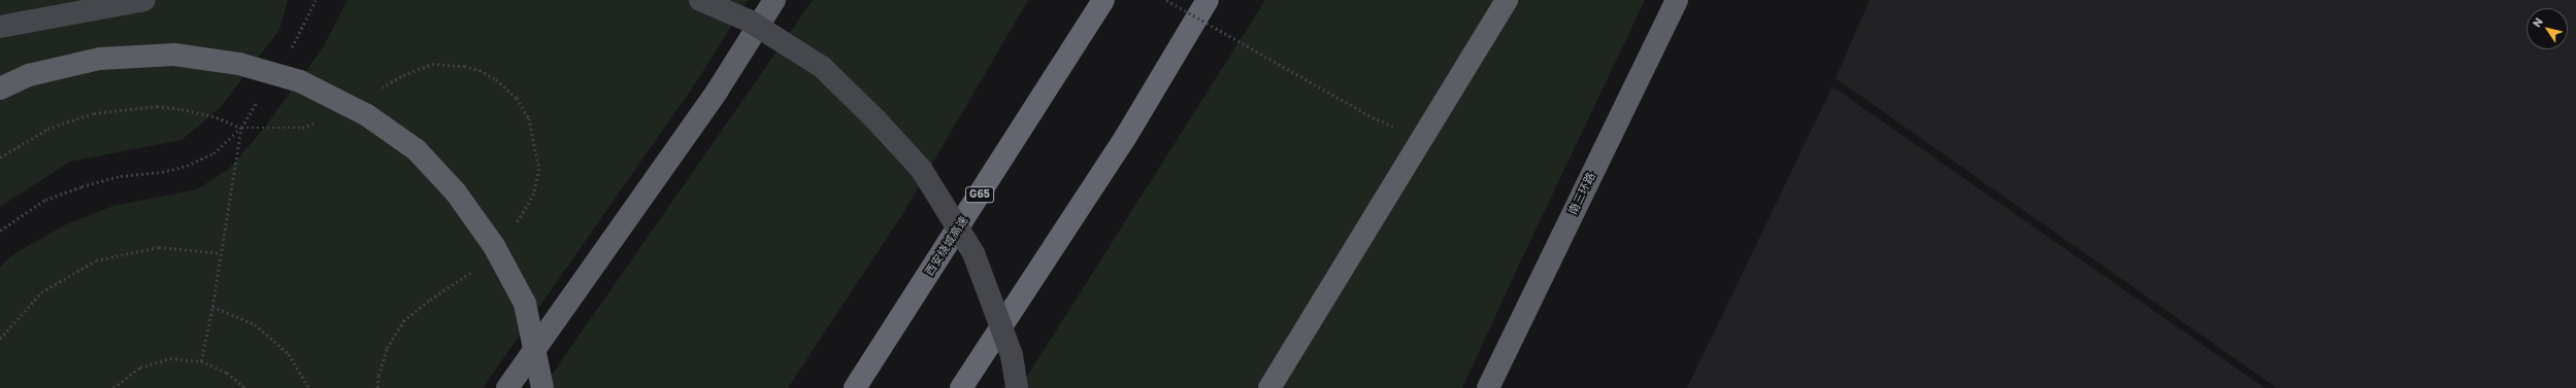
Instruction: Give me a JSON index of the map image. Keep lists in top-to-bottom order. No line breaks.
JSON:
{"streets":{"highway":["南三环路","G65","西安绕城高速"]},"north":"top left"}
